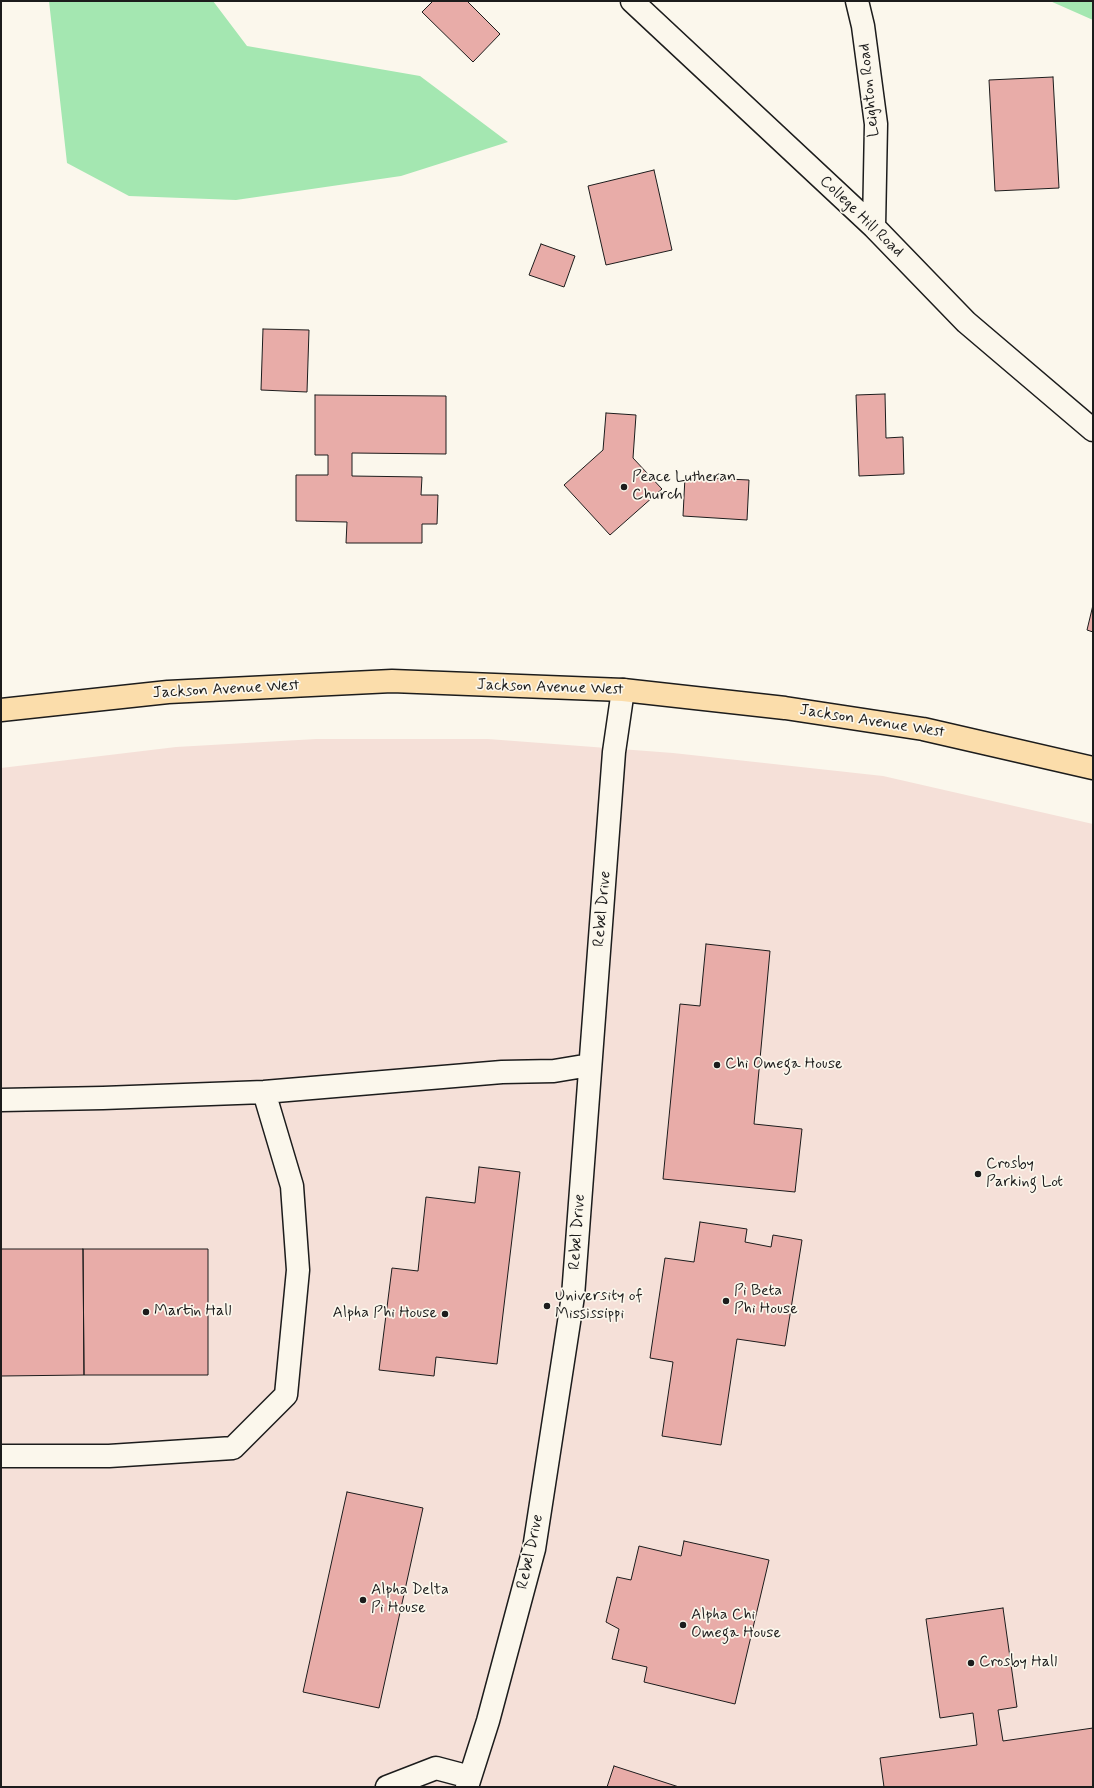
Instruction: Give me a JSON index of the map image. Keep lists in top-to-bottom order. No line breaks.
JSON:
{"streets":{"main road":["Jackson Avenue West"],"street":["Leighton Road","College Hill Road","Rebel Drive"]},"crossings":[["Leighton Road","College Hill Road"],["Jackson Avenue West","Rebel Drive"]],"places":["Peace Lutheran Church","Chi Omega House","Crosby Parking Lot","Pi Beta Phi House","University of Mississippi","Martin Hall","Alpha Phi House","Alpha Delta Pi House","Alpha Chi Omega House","Crosby Hall"]}
